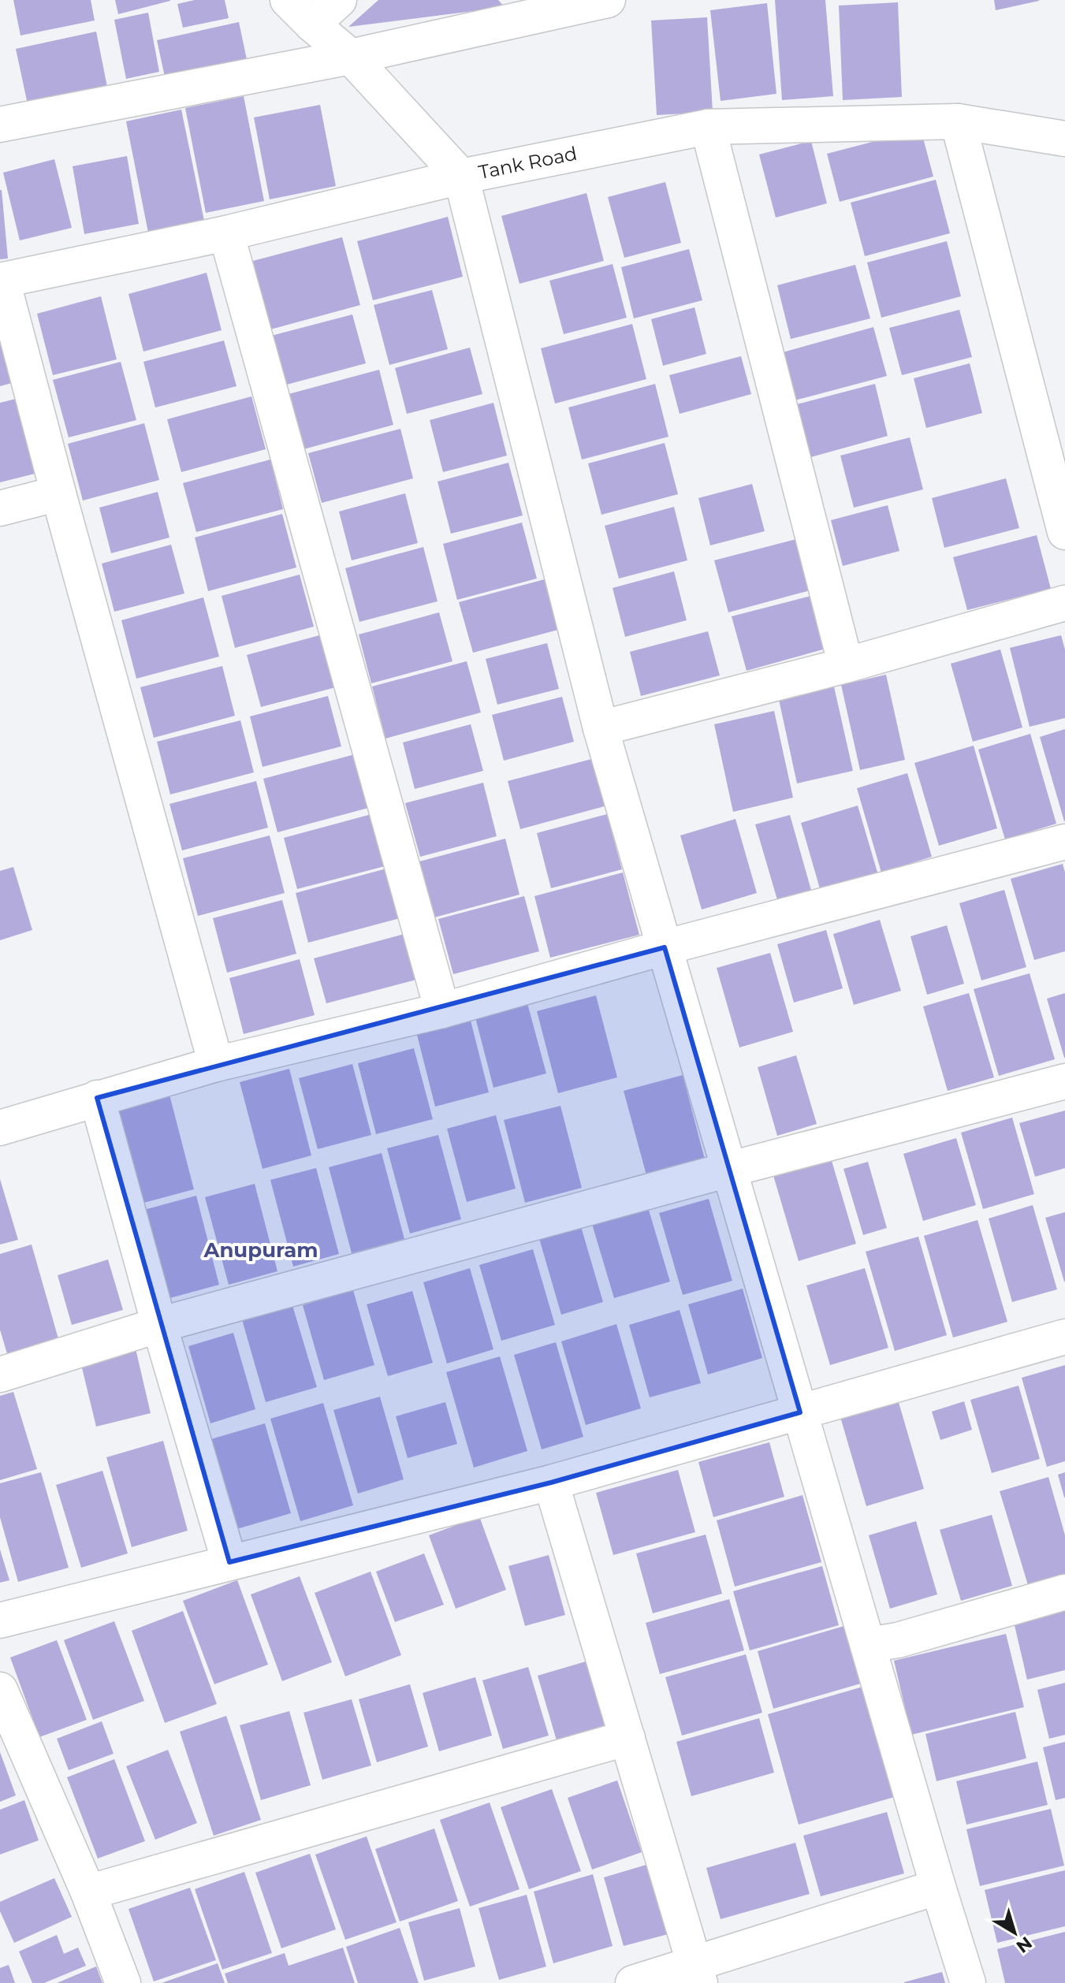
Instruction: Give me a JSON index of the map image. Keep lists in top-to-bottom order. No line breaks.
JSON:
{"streets":{"street":["Tank Road"]},"districts":["Anupuram"],"north":"bottom right"}
